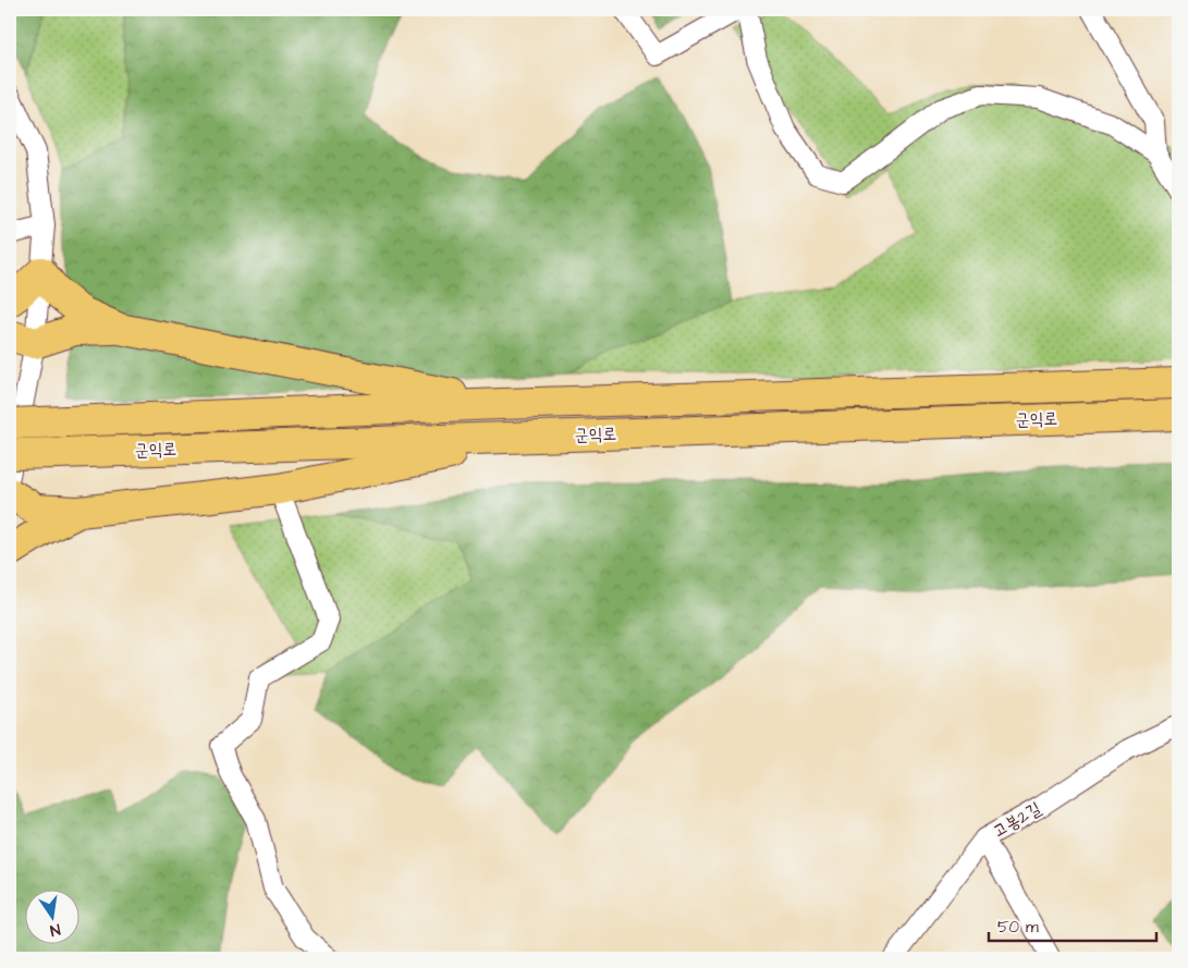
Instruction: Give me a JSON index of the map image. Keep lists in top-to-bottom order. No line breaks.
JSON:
{"streets":{"highway":["군익로"],"street":["고봉2길"]},"scale_bar":"50 m","north":"bottom"}
